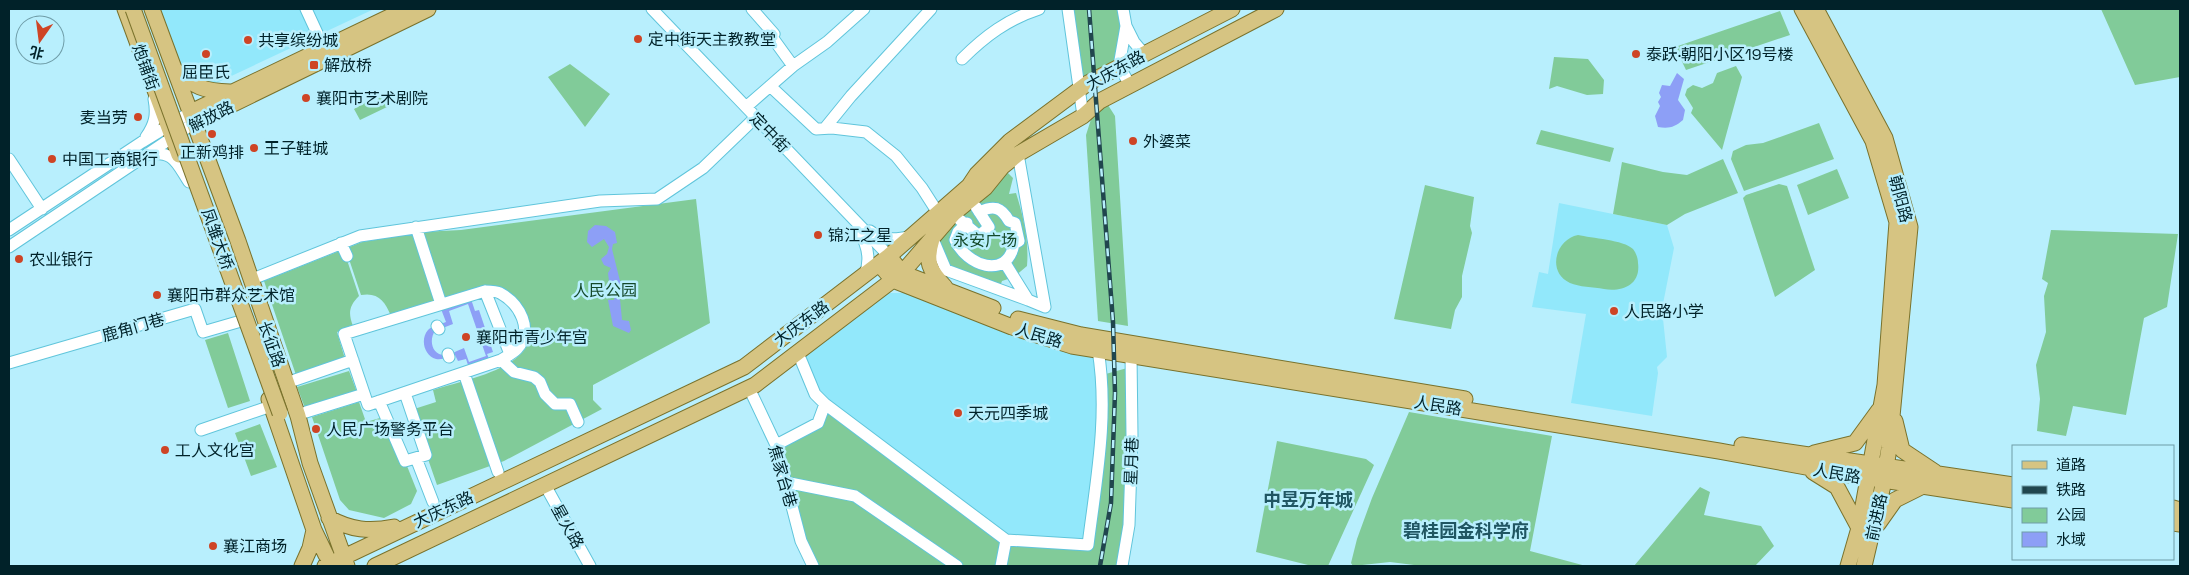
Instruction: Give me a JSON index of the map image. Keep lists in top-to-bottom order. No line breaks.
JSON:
{"streets":{"main road":["炮铺街","大庆东路","解放路","朝阳路","凤雏大桥","人民路","长征路","前进路"],"street":["定中街","鹿角门巷","星月巷","焦家台巷","星火路"]},"crossings":[["炮铺街","解放路"],["炮铺街","长征路"],["大庆东路","定中街"],["大庆东路","人民路"],["大庆东路","长征路"],["大庆东路","焦家台巷"],["大庆东路","星火路"],["解放路","长征路"],["定中街","人民路"],["朝阳路","人民路"],["朝阳路","前进路"],["凤雏大桥","长征路"],["鹿角门巷","长征路"],["人民路","星月巷"],["人民路","前进路"]],"districts":["中昱万年城","碧桂园金科学府"],"parks":["永安广场","人民公园"],"places":{"other":["定中街天主教教堂","共享缤纷城","屈臣氏","泰跃·朝阳小区19号楼","襄阳市艺术剧院","麦当劳","正新鸡排","外婆菜","王子鞋城","中国工商银行","锦江之星","农业银行","襄阳市群众艺术馆","人民路小学","襄阳市青少年宫","天元四季城","人民广场警务平台","工人文化宫","襄江商场"],"transit":["解放桥"]},"legend":["道路","铁路","公园","水域"],"north":"bottom"}
